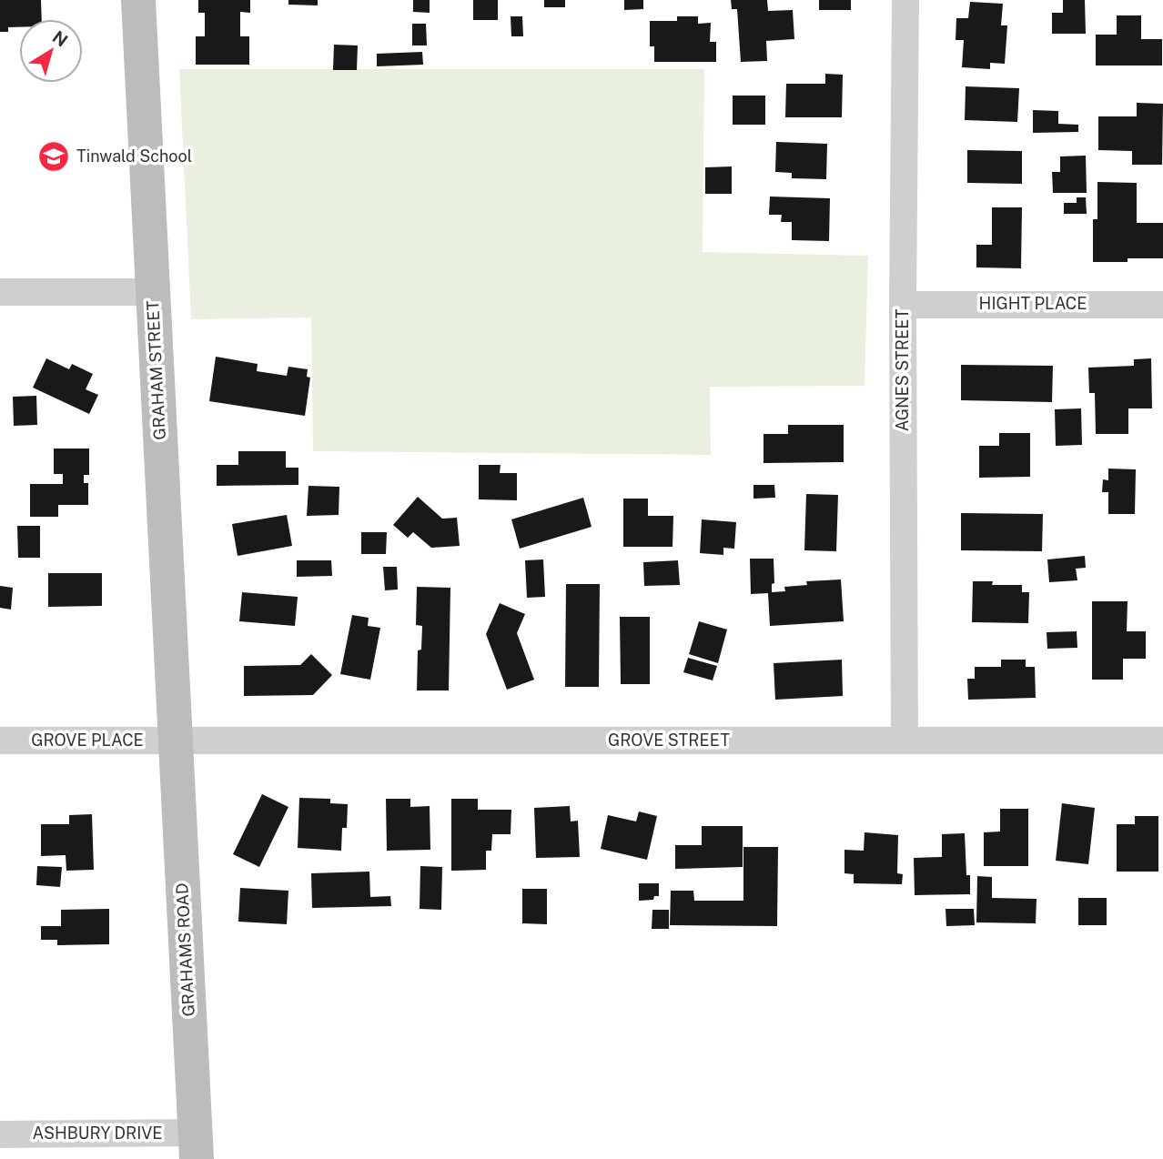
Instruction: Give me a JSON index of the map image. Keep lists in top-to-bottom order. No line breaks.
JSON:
{"streets":{"street":["HIGHT PLACE","GRAHAM STREET","AGNES STREET","GROVE PLACE","GROVE STREET","GRAHAMS ROAD","ASHBURY DRIVE"]},"crossings":[["HIGHT PLACE","AGNES STREET"],["GRAHAM STREET","GROVE PLACE"],["GRAHAM STREET","GROVE STREET"],["GRAHAM STREET","GRAHAMS ROAD"],["AGNES STREET","GROVE STREET"],["GROVE PLACE","GROVE STREET"],["GROVE PLACE","GRAHAMS ROAD"],["GROVE STREET","GRAHAMS ROAD"],["GRAHAMS ROAD","ASHBURY DRIVE"]],"places":{"school or university":["Tinwald School"]},"north":"top right"}
